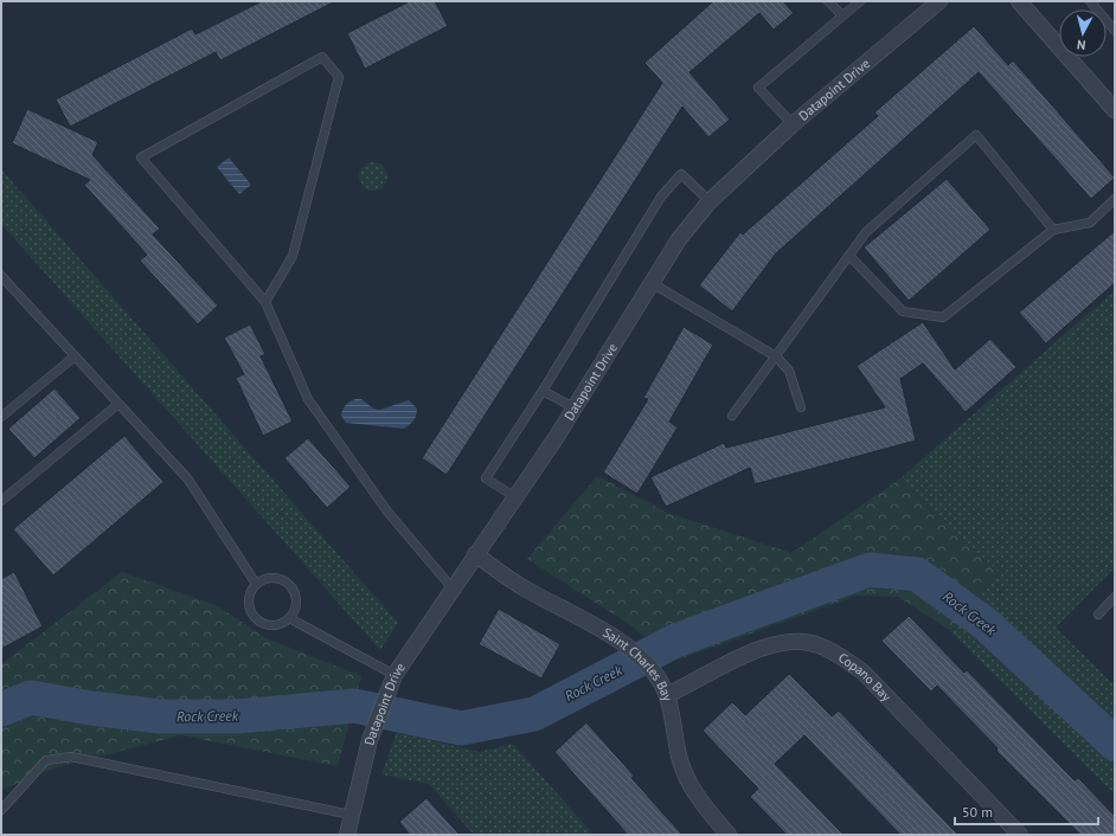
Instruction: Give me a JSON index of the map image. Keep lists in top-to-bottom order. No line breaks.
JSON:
{"streets":{"street":["Datapoint Drive","Saint Charles Bay","Copano Bay"]},"crossings":[["Datapoint Drive","Saint Charles Bay"],["Saint Charles Bay","Copano Bay"]],"water":["Rock Creek"],"scale_bar":"50 m","north":"bottom"}
